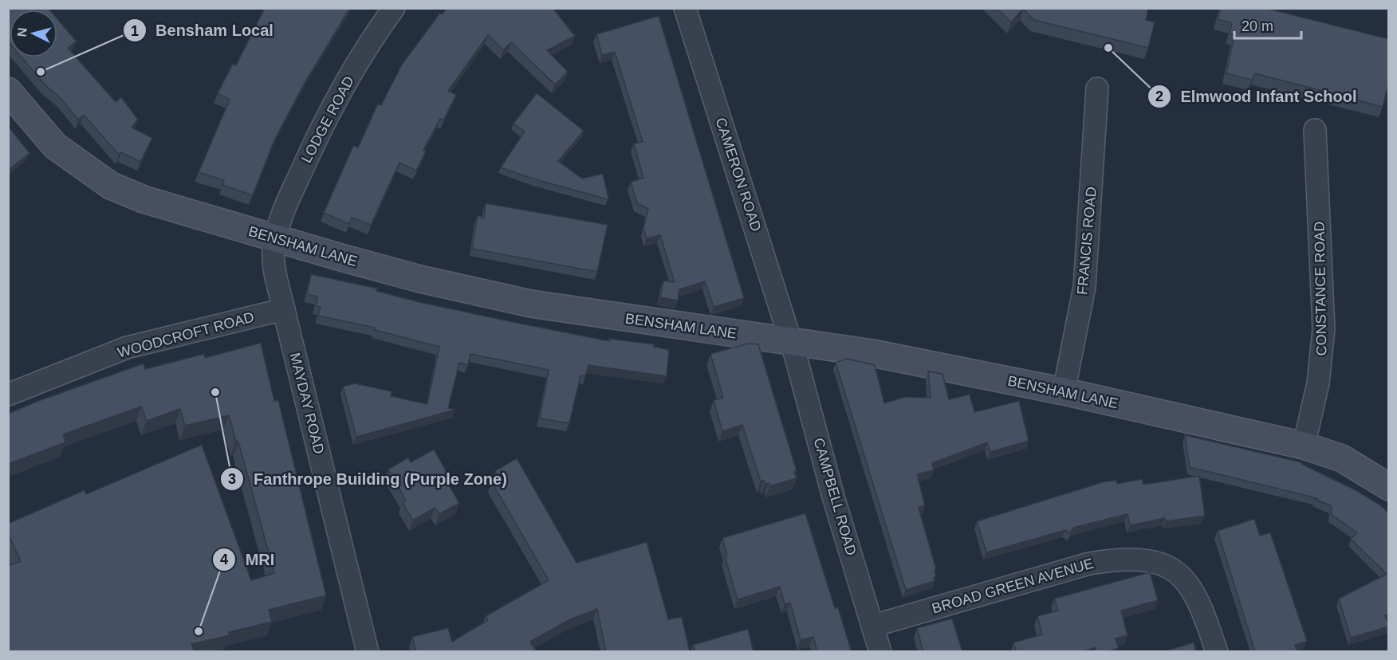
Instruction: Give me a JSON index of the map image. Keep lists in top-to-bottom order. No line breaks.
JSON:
{"streets":{"street":["LODGE ROAD","CAMERON ROAD","FRANCIS ROAD","BENSHAM LANE","CONSTANCE ROAD","WOODCROFT ROAD","MAYDAY ROAD","CAMPBELL ROAD","BROAD GREEN AVENUE"]},"crossings":[["LODGE ROAD","BENSHAM LANE"],["LODGE ROAD","MAYDAY ROAD"],["CAMERON ROAD","BENSHAM LANE"],["CAMERON ROAD","CAMPBELL ROAD"],["FRANCIS ROAD","BENSHAM LANE"],["BENSHAM LANE","CONSTANCE ROAD"],["BENSHAM LANE","MAYDAY ROAD"],["BENSHAM LANE","CAMPBELL ROAD"],["WOODCROFT ROAD","MAYDAY ROAD"],["CAMPBELL ROAD","BROAD GREEN AVENUE"]],"places":["Elmwood Infant School","Bensham Local","Fanthrope Building (Purple Zone)","MRI"],"scale_bar":"20 m","north":"left"}
